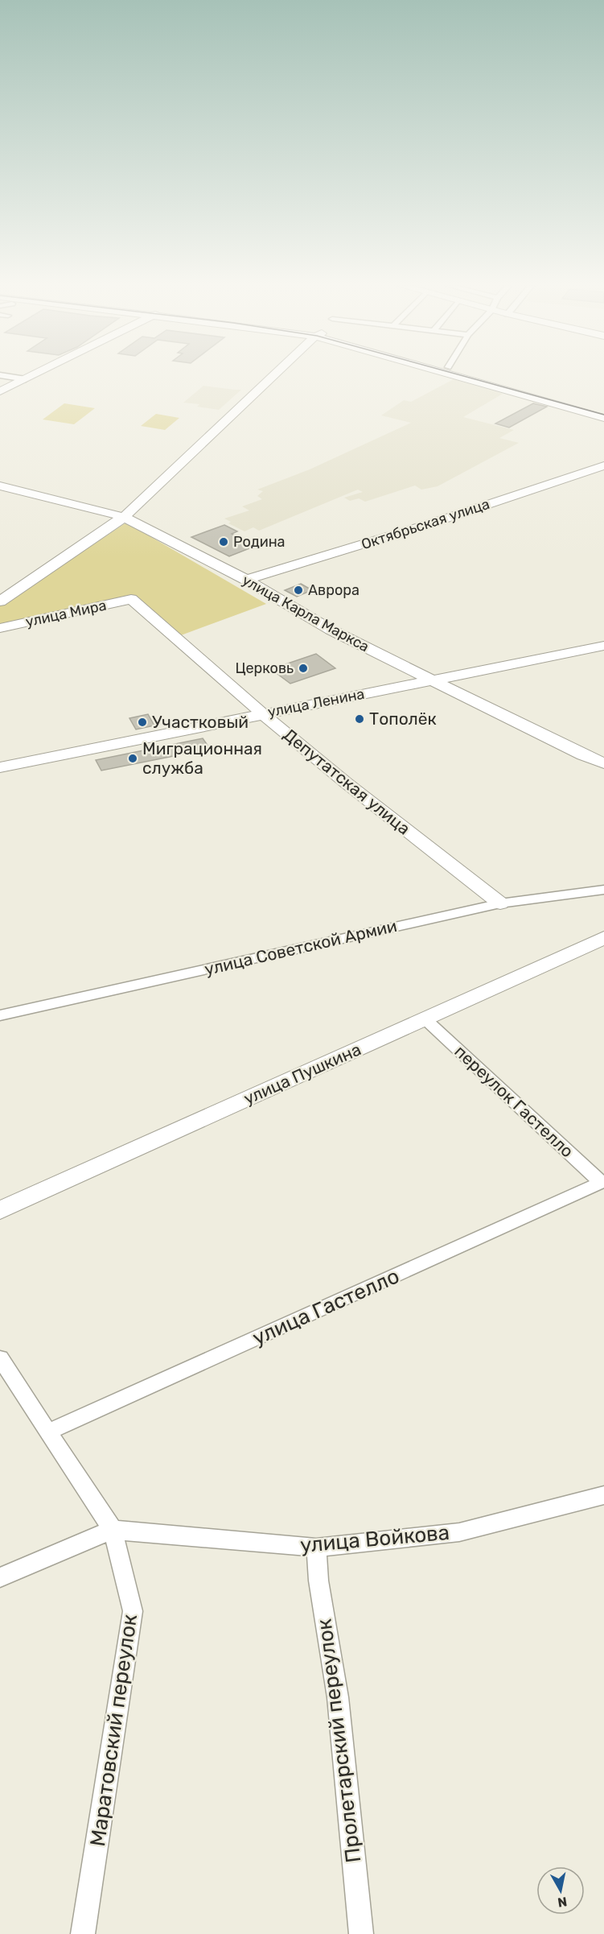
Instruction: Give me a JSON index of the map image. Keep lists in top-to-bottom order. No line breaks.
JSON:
{"streets":{"street":["Октябрьская улица","улица Мира","улица Карла Маркса","улица Ленина","Депутатская улица","улица Советской Армии","улица Пушкина","переулок Гастелло","улица Гастелло","улица Войкова","Маратовский переулок","Пролетарский переулок"]},"crossings":[["Октябрьская улица","улица Карла Маркса"],["улица Мира","Депутатская улица"],["улица Карла Маркса","улица Ленина"],["улица Ленина","Депутатская улица"],["Депутатская улица","улица Советской Армии"],["улица Пушкина","переулок Гастелло"],["переулок Гастелло","улица Гастелло"],["улица Гастелло","Маратовский переулок"],["улица Войкова","Маратовский переулок"],["улица Войкова","Пролетарский переулок"]],"places":["Родина","Аврора","Церковь","Тополёк","Участковый","Миграционная служба"],"north":"bottom"}
